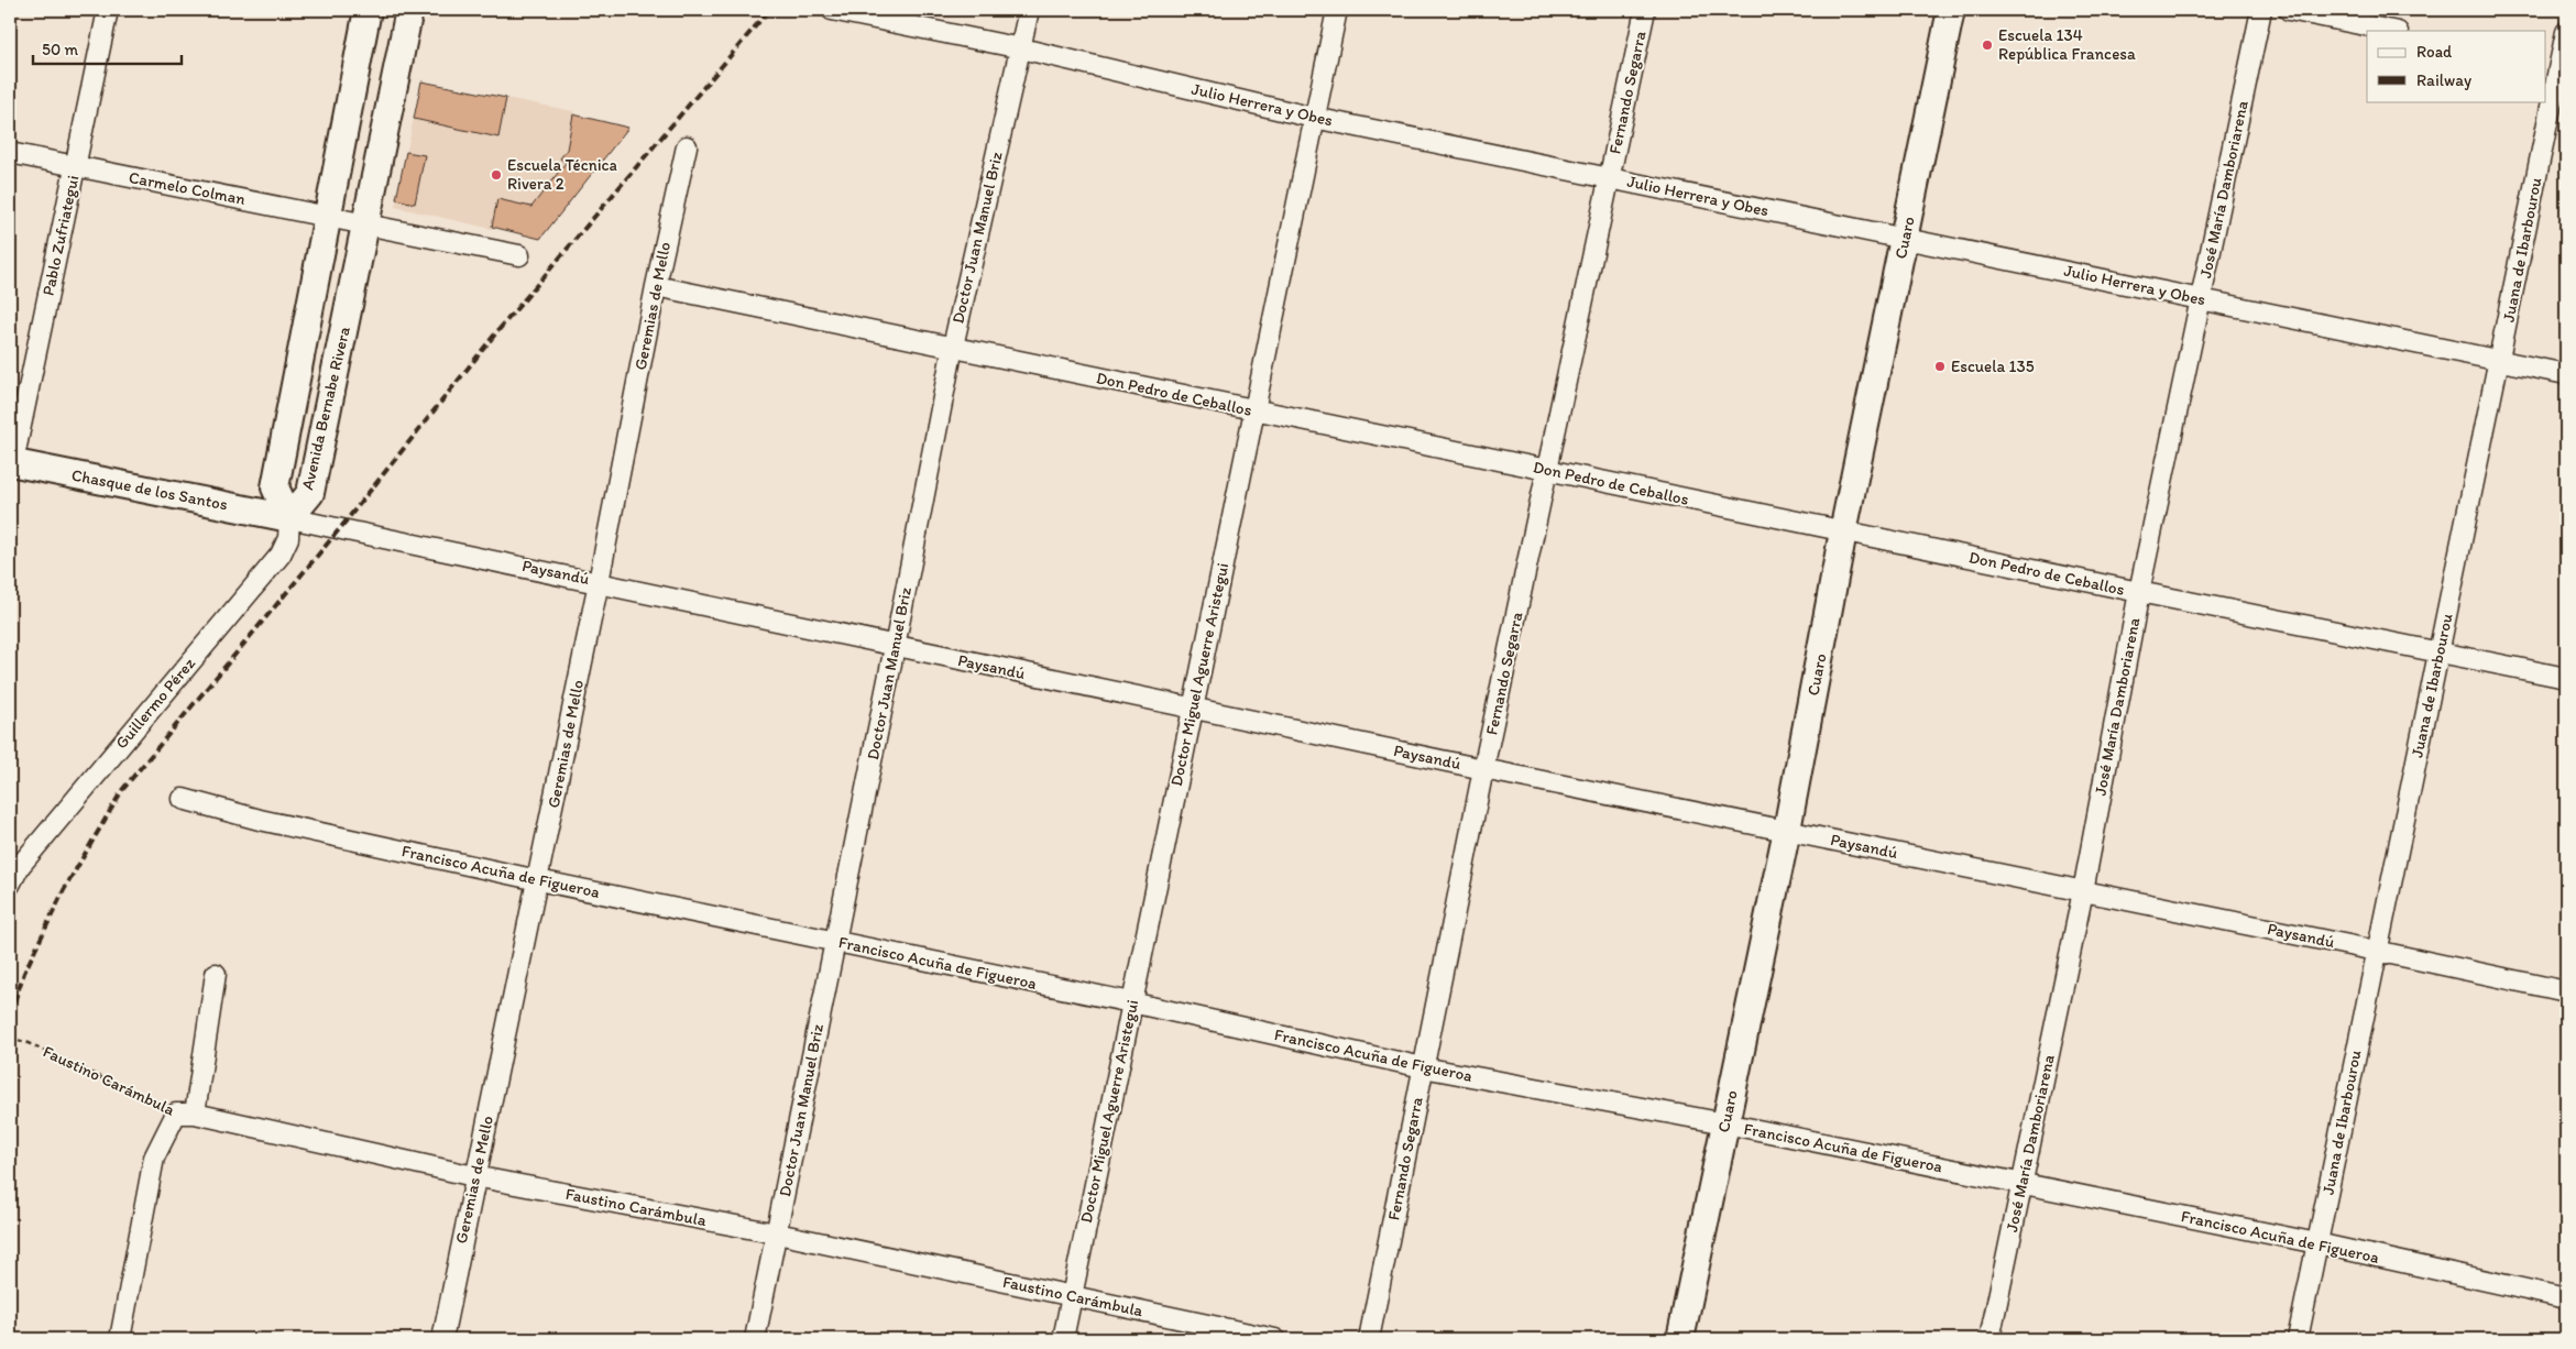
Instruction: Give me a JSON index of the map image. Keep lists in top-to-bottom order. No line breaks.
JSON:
{"streets":{"street":["Fernando Segarra","Julio Herrera y Obes","Carmelo Colman","José María Damboriarena","Pablo Zufriategui","Doctor Juan Manuel Briz","Cuaro","Juana de Ibarbourou","Geremias de Mello","Don Pedro de Ceballos","Avenida Bernabe Rivera","Chasque de los Santos","Paysandú","Doctor Miguel Aguerre Aristegui","Guillermo Pérez","Francisco Acuña de Figueroa","Faustino Carámbula"]},"crossings":[["Fernando Segarra","Julio Herrera y Obes"],["Fernando Segarra","Don Pedro de Ceballos"],["Fernando Segarra","Paysandú"],["Fernando Segarra","Francisco Acuña de Figueroa"],["Julio Herrera y Obes","José María Damboriarena"],["Julio Herrera y Obes","Doctor Juan Manuel Briz"],["Julio Herrera y Obes","Cuaro"],["Julio Herrera y Obes","Juana de Ibarbourou"],["Julio Herrera y Obes","Doctor Miguel Aguerre Aristegui"],["Carmelo Colman","Pablo Zufriategui"],["Carmelo Colman","Avenida Bernabe Rivera"],["José María Damboriarena","Don Pedro de Ceballos"],["José María Damboriarena","Paysandú"],["José María Damboriarena","Francisco Acuña de Figueroa"],["Pablo Zufriategui","Chasque de los Santos"],["Doctor Juan Manuel Briz","Don Pedro de Ceballos"],["Doctor Juan Manuel Briz","Paysandú"],["Doctor Juan Manuel Briz","Francisco Acuña de Figueroa"],["Doctor Juan Manuel Briz","Faustino Carámbula"],["Cuaro","Don Pedro de Ceballos"],["Cuaro","Paysandú"],["Cuaro","Francisco Acuña de Figueroa"],["Juana de Ibarbourou","Don Pedro de Ceballos"],["Juana de Ibarbourou","Paysandú"],["Juana de Ibarbourou","Francisco Acuña de Figueroa"],["Geremias de Mello","Don Pedro de Ceballos"],["Geremias de Mello","Paysandú"],["Geremias de Mello","Francisco Acuña de Figueroa"],["Geremias de Mello","Faustino Carámbula"],["Don Pedro de Ceballos","Doctor Miguel Aguerre Aristegui"],["Avenida Bernabe Rivera","Chasque de los Santos"],["Avenida Bernabe Rivera","Paysandú"],["Avenida Bernabe Rivera","Guillermo Pérez"],["Chasque de los Santos","Paysandú"],["Chasque de los Santos","Guillermo Pérez"],["Paysandú","Doctor Miguel Aguerre Aristegui"],["Paysandú","Guillermo Pérez"],["Doctor Miguel Aguerre Aristegui","Francisco Acuña de Figueroa"],["Doctor Miguel Aguerre Aristegui","Faustino Carámbula"]],"places":["Escuela 134 República Francesa","Escuela Técnica Rivera 2","Escuela 135"],"legend":["Road","Railway"],"scale_bar":"50 m"}
